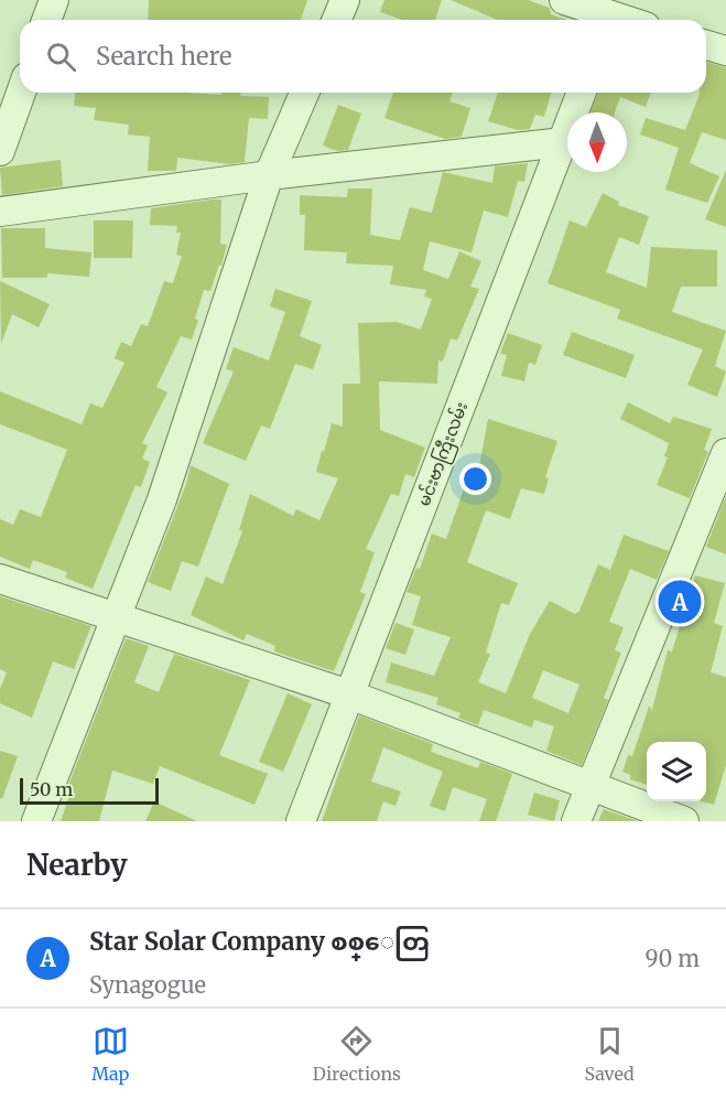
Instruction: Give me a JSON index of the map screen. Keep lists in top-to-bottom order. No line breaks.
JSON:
{"streets":{"street":["မင်းဗာကြီးလမ်း"]},"scale_bar":"50 m","north":"bottom","page":{"search":"Search here","pins":"A","scale":"50 m","heading":"Nearby","list":[{"mark":"A","name":"Star Solar Company စစ္ေတြ","note":"Synagogue","value":"90 m"}],"nav":["Map","Directions","Saved"]}}
